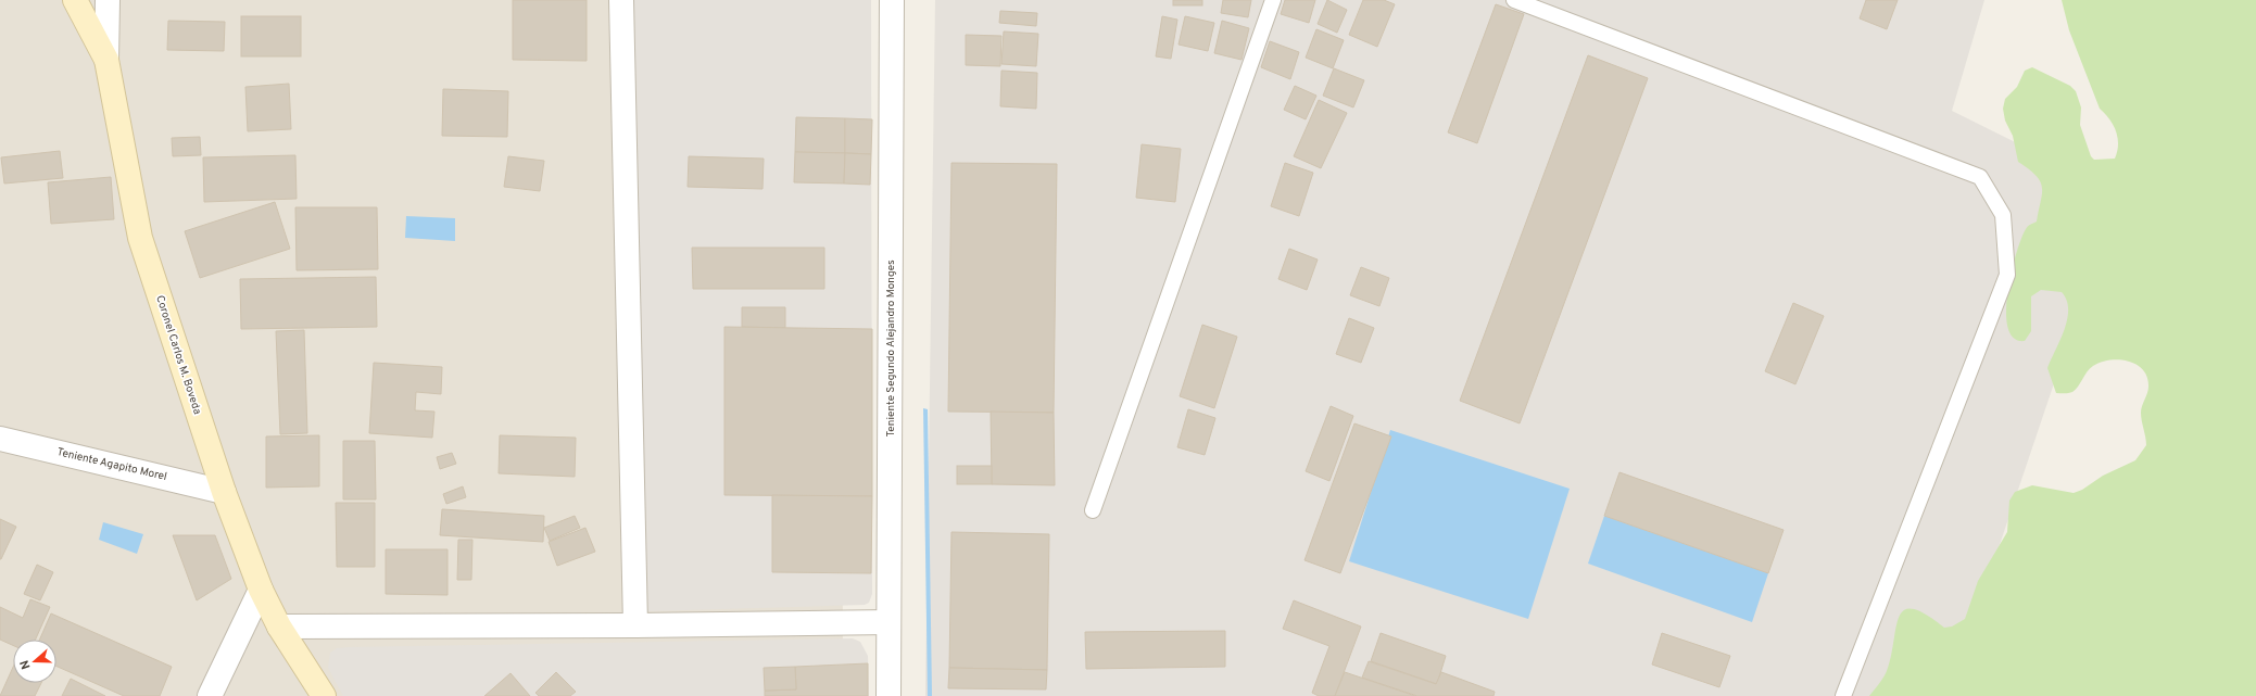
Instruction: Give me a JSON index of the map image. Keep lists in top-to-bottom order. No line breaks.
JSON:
{"streets":{"street":["Teniente Segundo Alejandro Monges","Coronel Carlos M. Boveda","Teniente Agapito Morel"]},"crossings":[["Coronel Carlos M. Boveda","Teniente Agapito Morel"]],"north":"left"}
